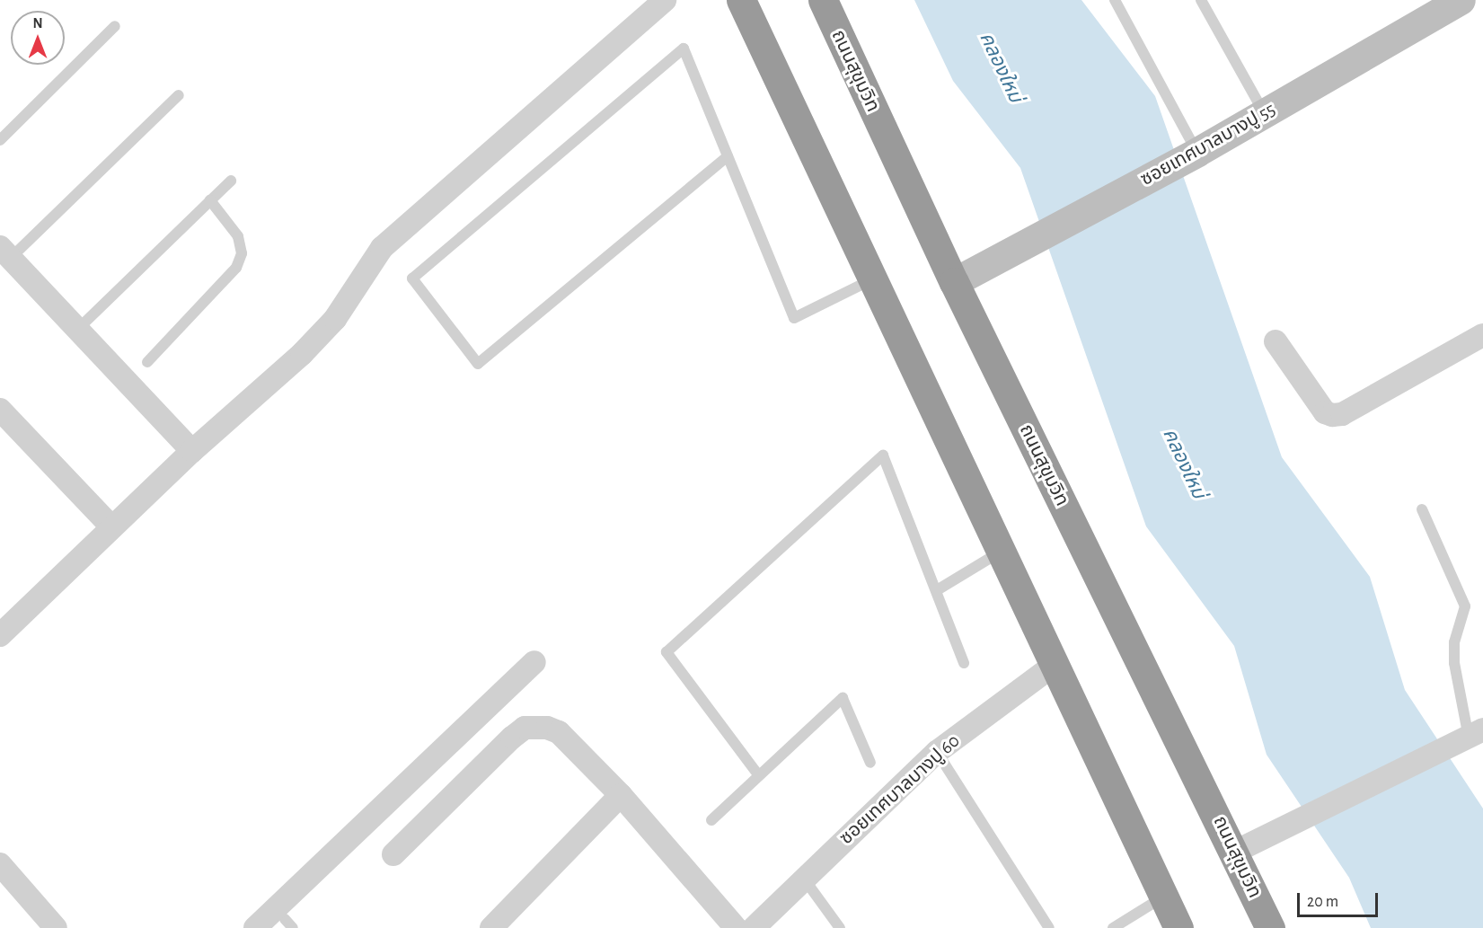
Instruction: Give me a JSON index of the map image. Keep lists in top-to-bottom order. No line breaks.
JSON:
{"streets":{"highway":["ถนนสุขุมวิท"],"street":["ซอยเทศบาลบางปู 55","ซอยเทศบาลบางปู 60"]},"crossings":[["ถนนสุขุมวิท","ซอยเทศบาลบางปู 55"]],"water":["คลองใหม่"],"scale_bar":"20 m","north":"top"}
